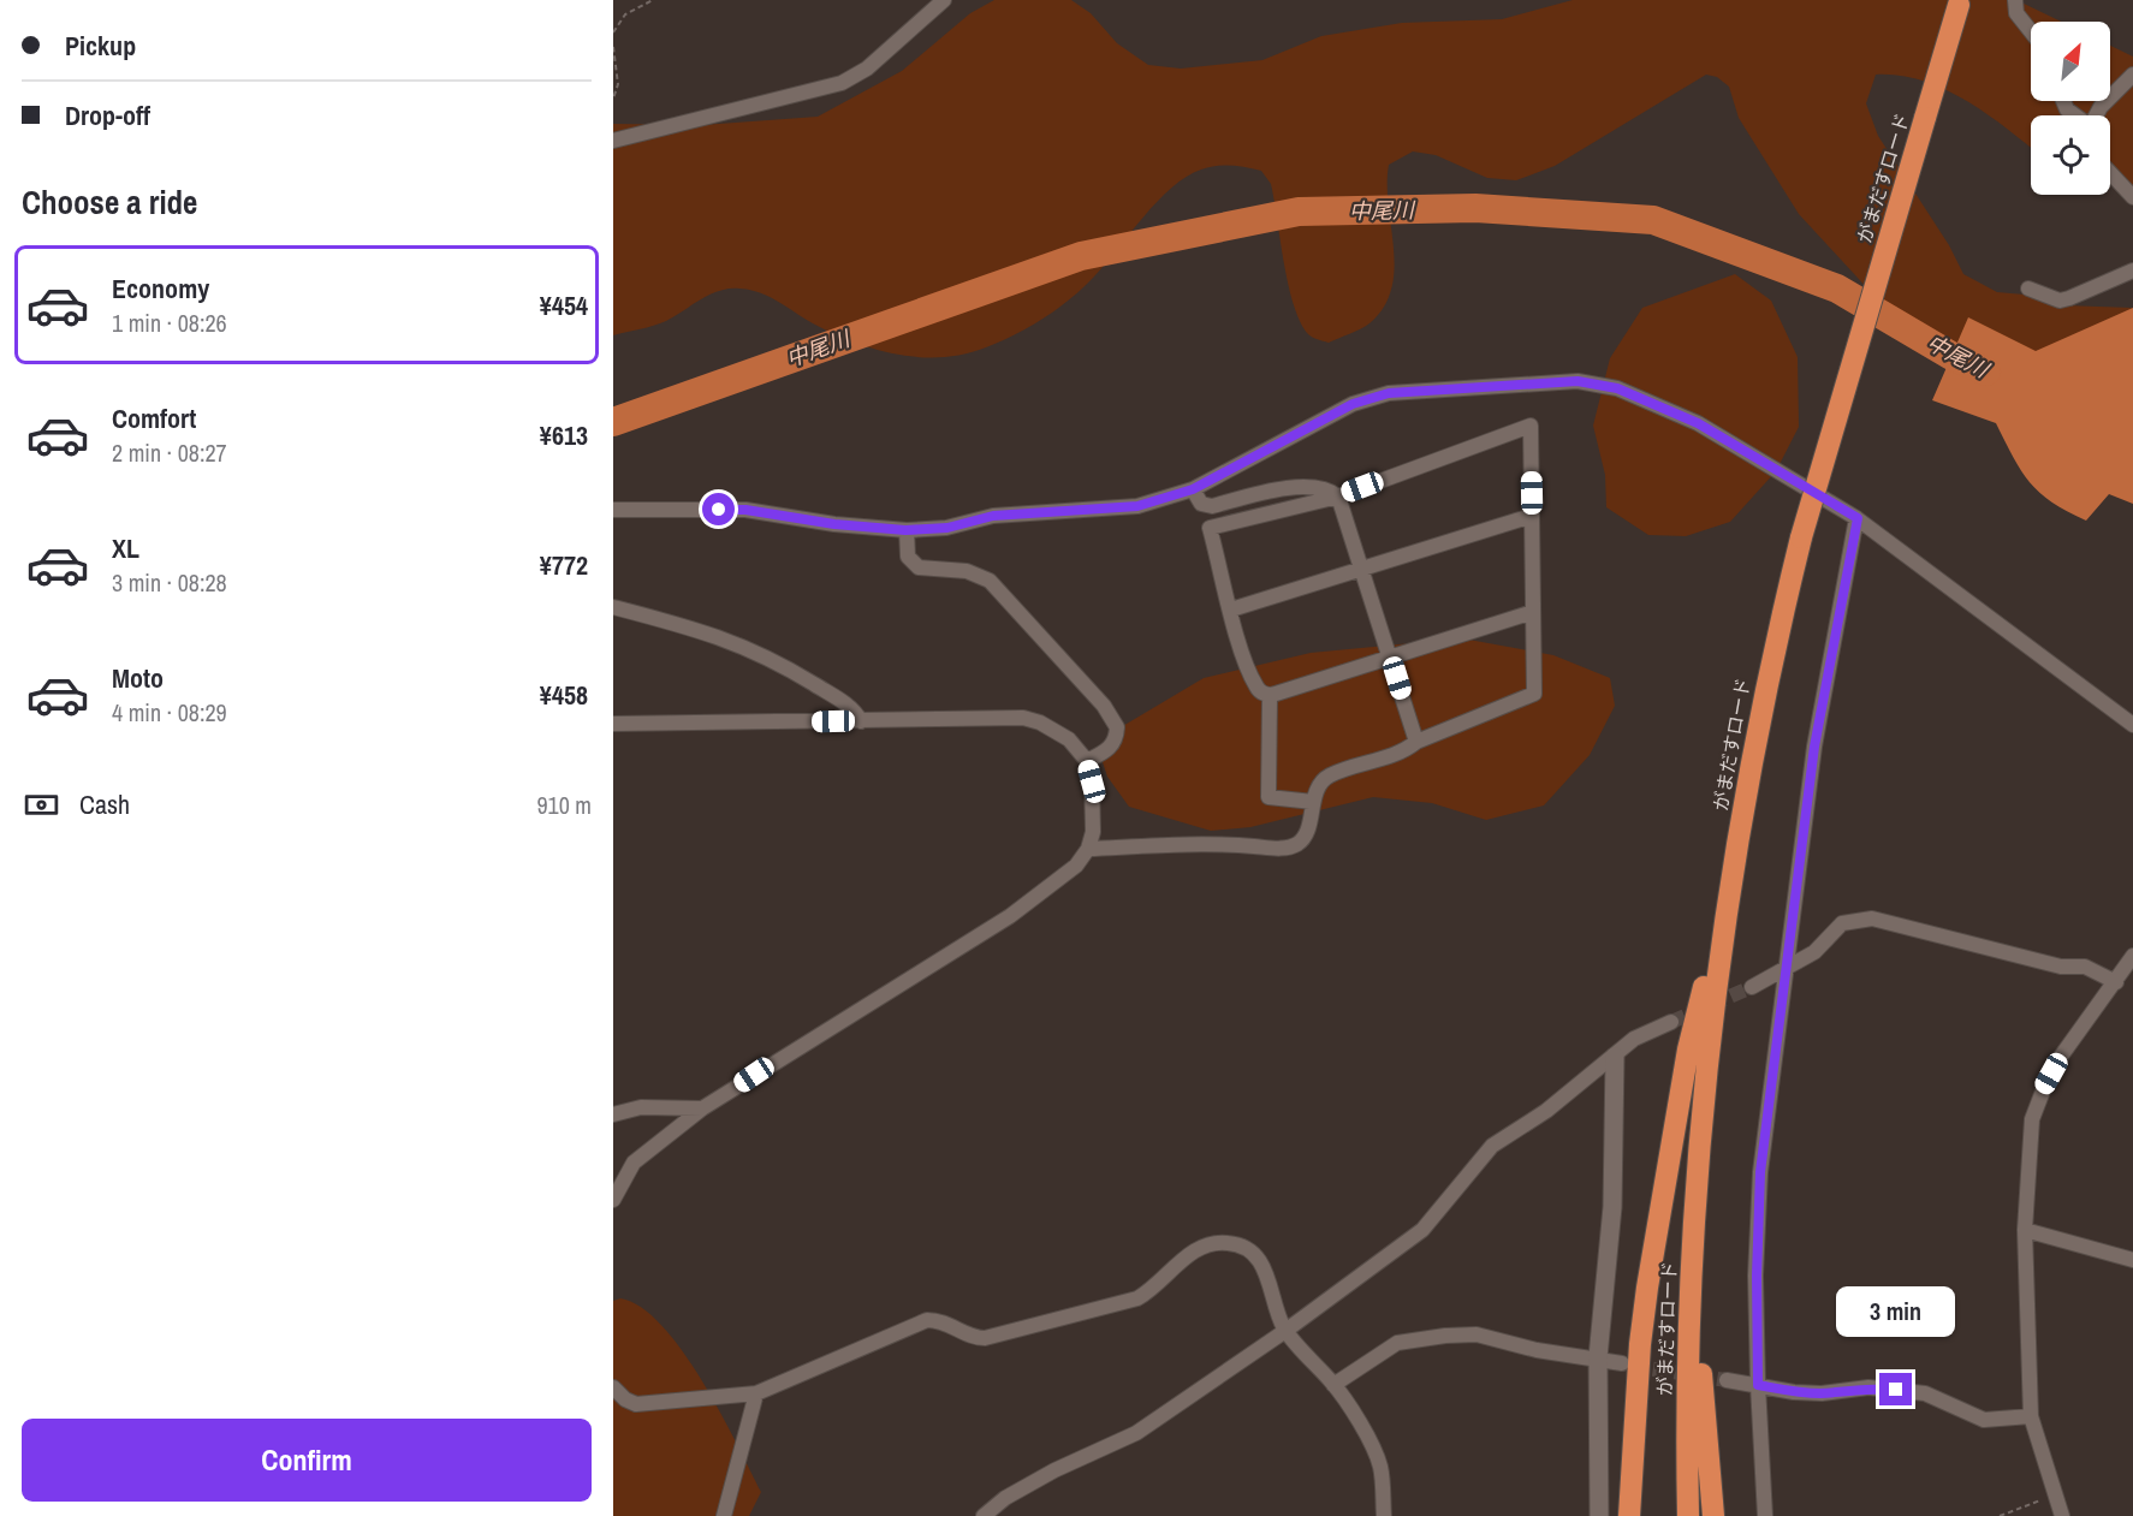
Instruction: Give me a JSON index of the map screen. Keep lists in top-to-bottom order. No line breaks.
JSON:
{"streets":{"highway":["がまだすロード"]},"water":["中尾川"],"north":"top right","page":{"banner":["Pickup","Drop-off"],"heading":"Choose a ride","list":[{"name":"Economy","note":"1 min · 08:26","value":"¥454"},{"name":"Comfort","note":"2 min · 08:27","value":"¥613"},{"name":"XL","note":"3 min · 08:28","value":"¥772"},{"name":"Moto","note":"4 min · 08:29","value":"¥458"}],"pay":["Cash","910 m"],"bubble":"3 min","buttons":"Confirm"}}
